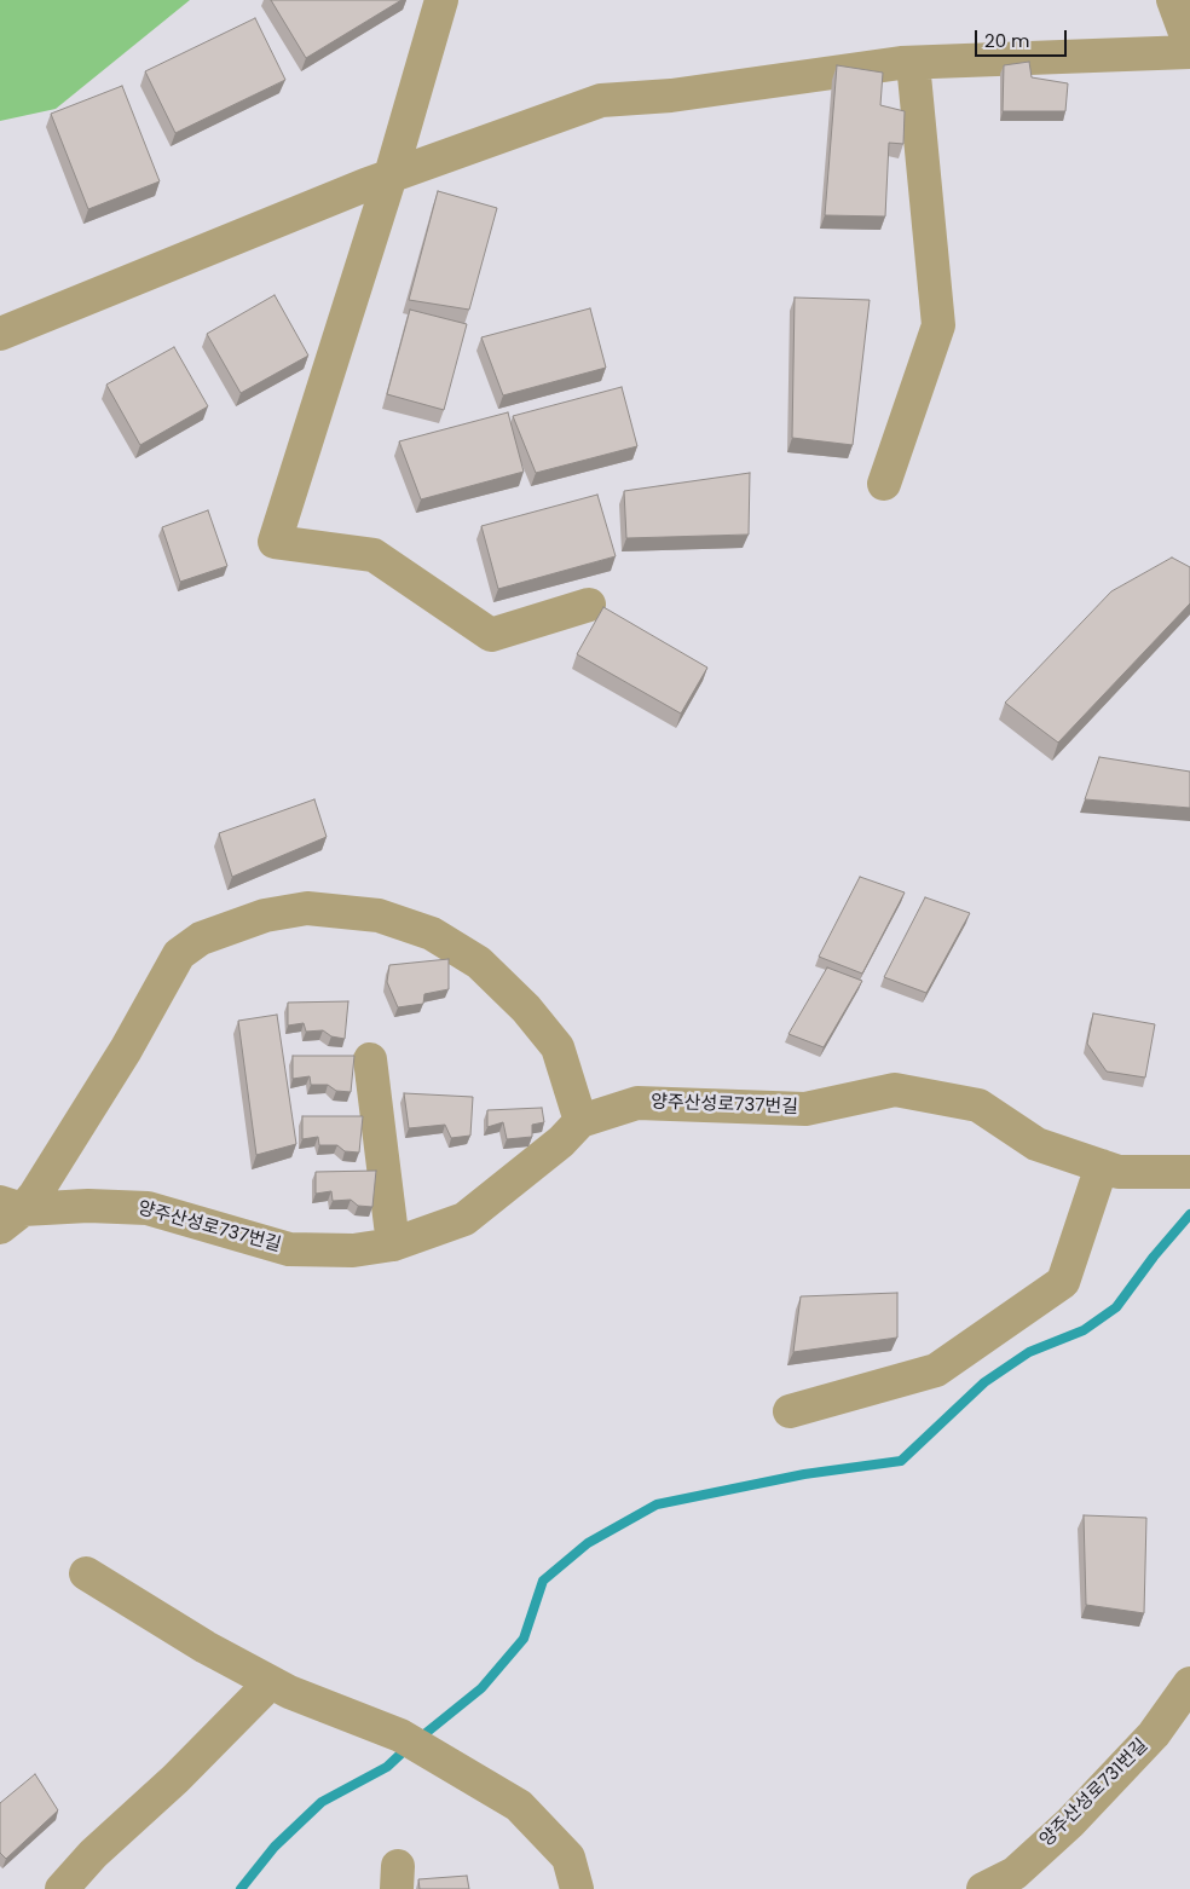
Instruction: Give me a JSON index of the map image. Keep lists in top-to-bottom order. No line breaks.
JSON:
{"streets":{"street":["양주산성로737번길","양주산성로731번길"]},"scale_bar":"20 m"}
